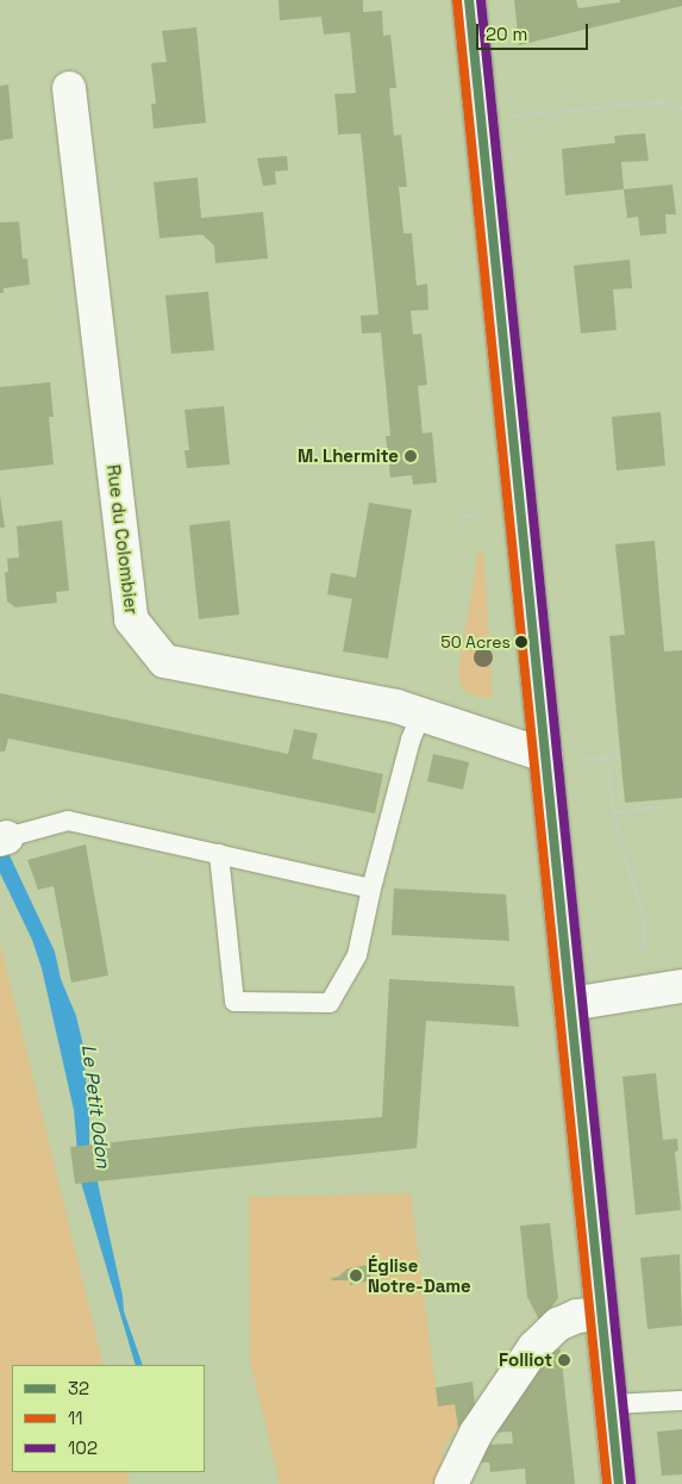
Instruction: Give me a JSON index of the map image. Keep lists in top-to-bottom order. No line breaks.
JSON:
{"streets":{"street":["Rue du Colombier"]},"water":["Le Petit Odon"],"places":["M. Lhermite","50 Acres","Église Notre-Dame","Folliot"],"lines":["transit line 32","transit line 102","transit line 11"],"legend":["32","11","102"],"scale_bar":"20 m"}
